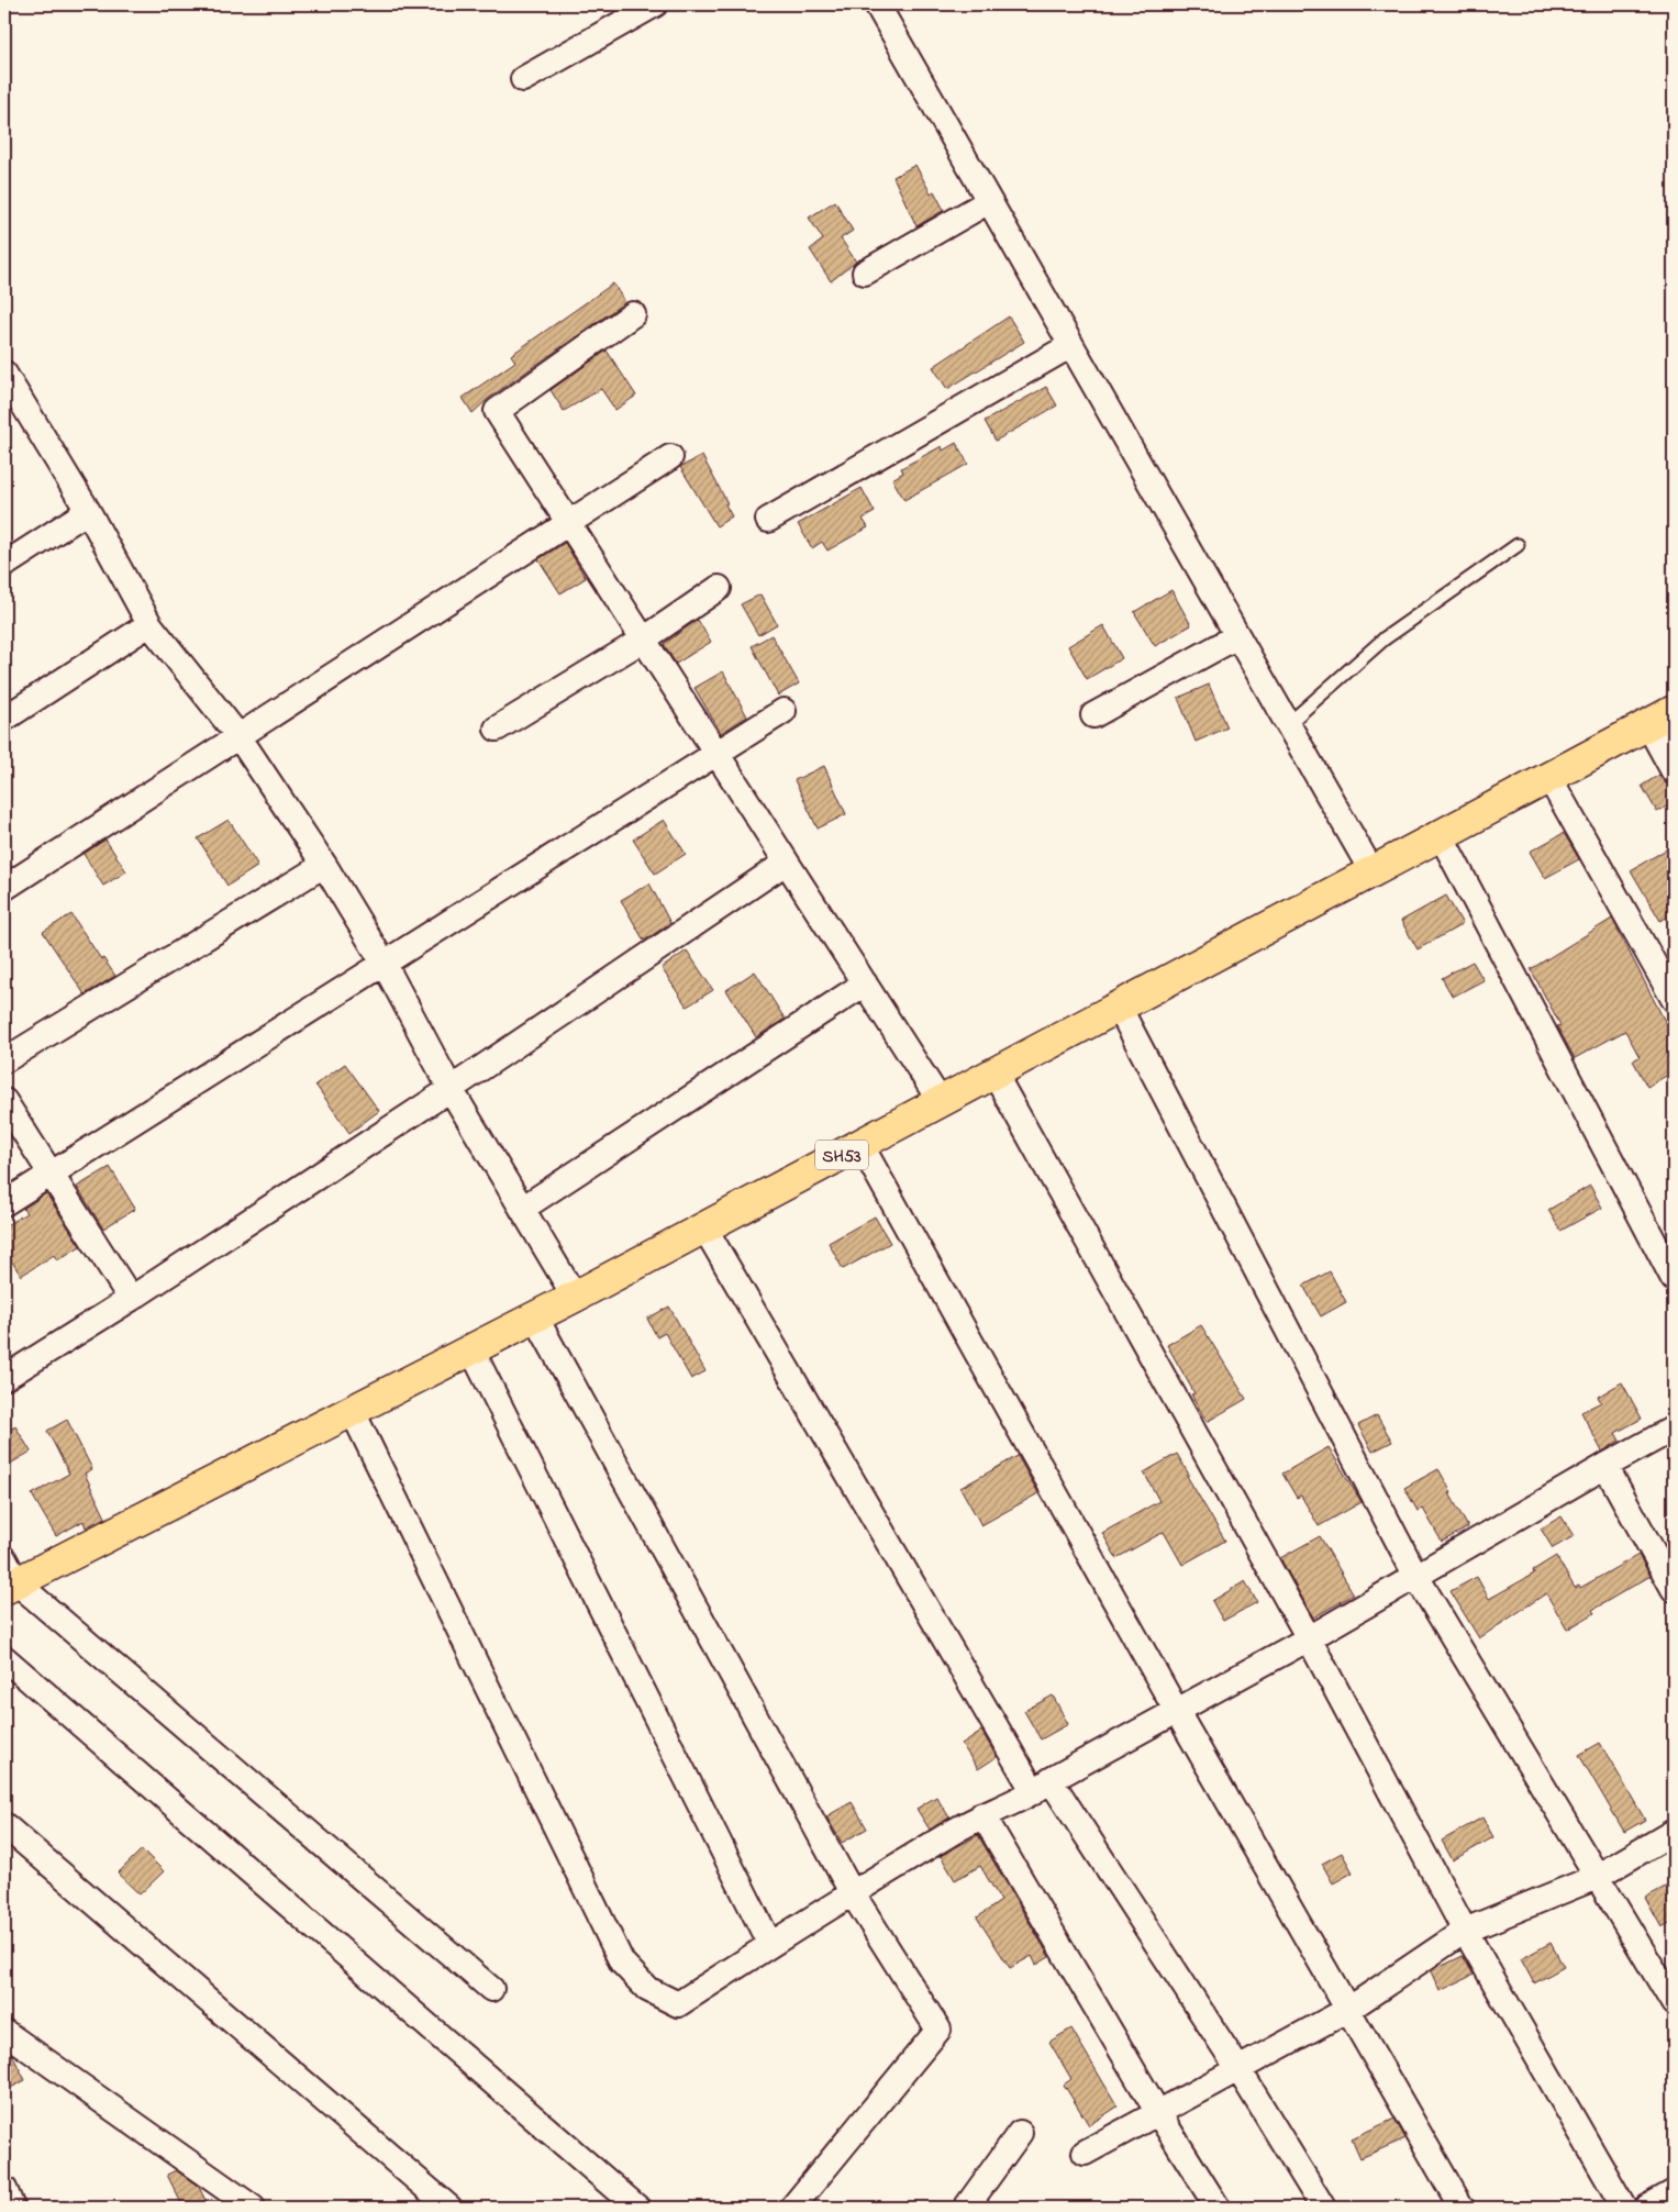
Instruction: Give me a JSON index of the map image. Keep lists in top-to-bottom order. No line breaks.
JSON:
{"streets":{"main road":["SH53"]}}
